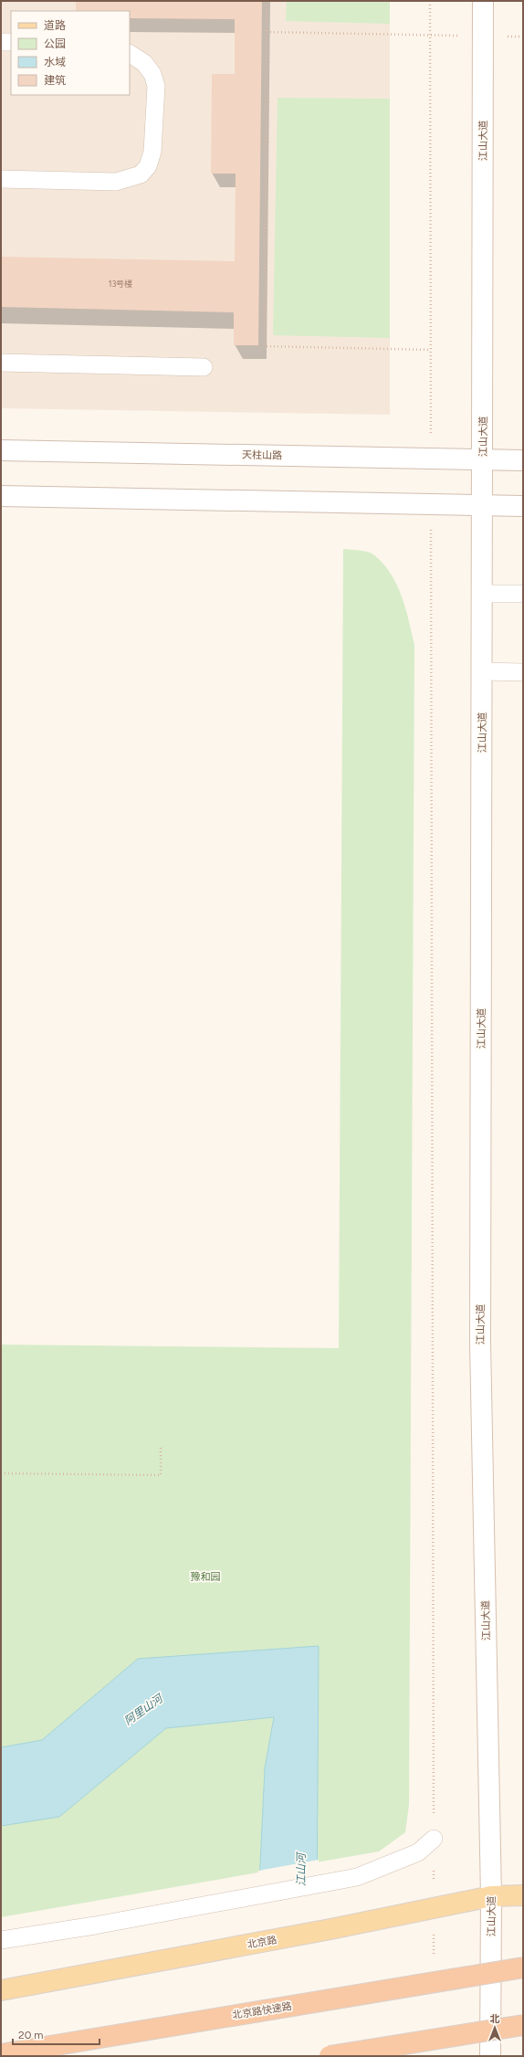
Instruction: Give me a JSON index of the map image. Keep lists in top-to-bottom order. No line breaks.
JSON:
{"streets":{"highway":["北京路快速路"],"main road":["江山大道","天柱山路","北京路"]},"crossings":[["江山大道","天柱山路"],["江山大道","北京路"]],"water":["阿里山河","江山河"],"parks":["豫和园"],"house_numbers":["13号楼"],"legend":["道路","公园","水域","建筑"],"scale_bar":"20 m","north":"top"}
